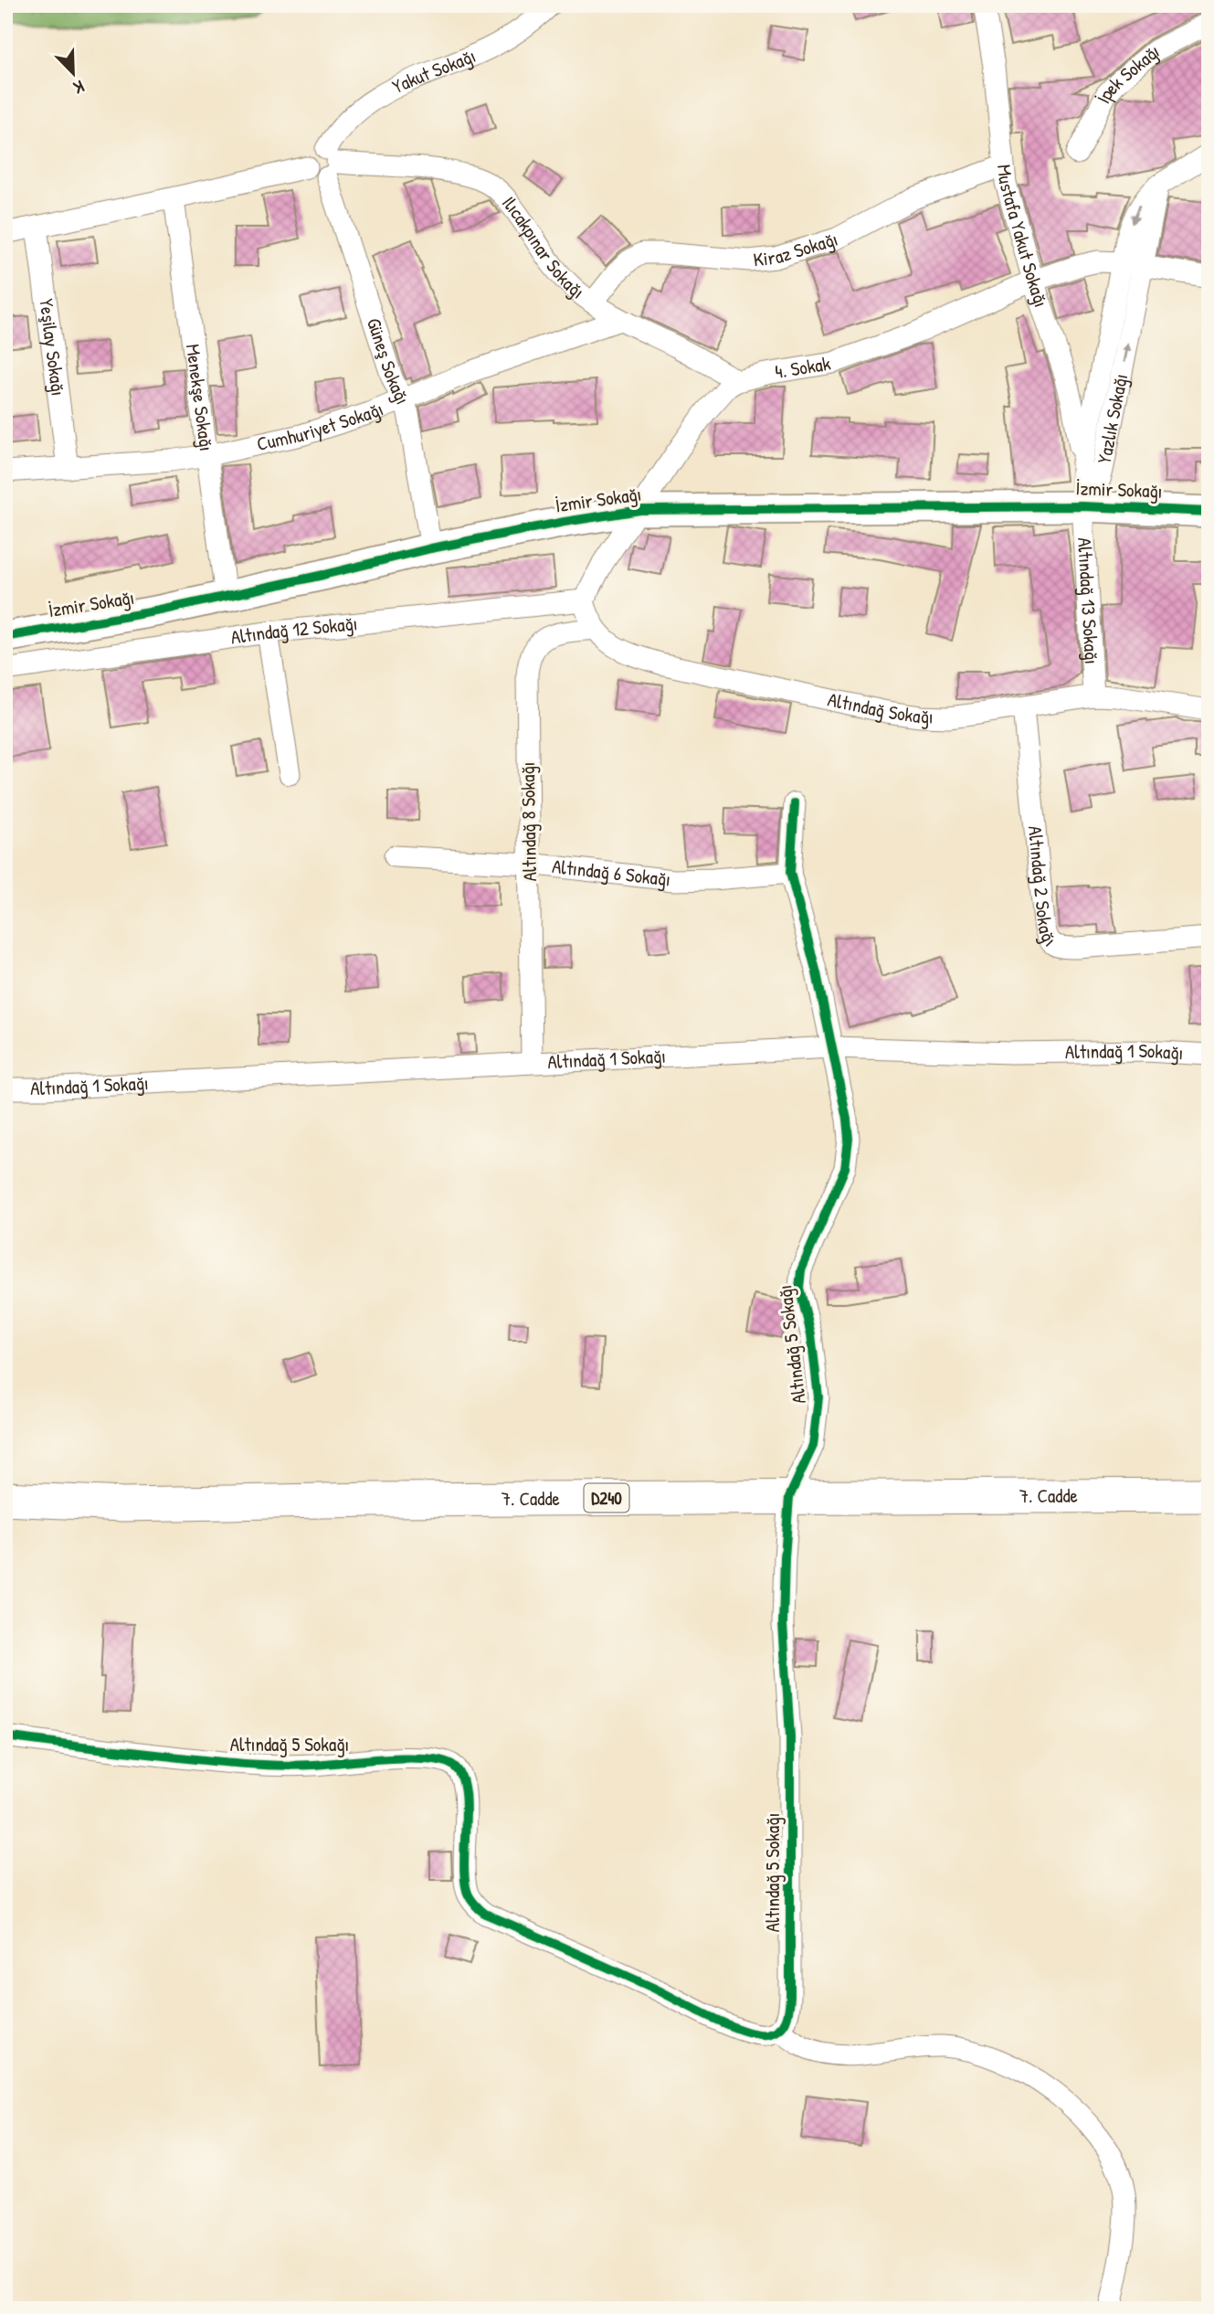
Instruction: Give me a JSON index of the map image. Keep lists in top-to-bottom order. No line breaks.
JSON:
{"streets":{"main road":["7. Cadde","D240"],"street":["Yakut Sokağı","İpek Sokağı","Mustafa Yakut Sokağı","Ilıcakpınar Sokağı","Kiraz Sokağı","Yeşilay Sokağı","Güneş Sokağı","4. Sokak","Menekşe Sokağı","Yazlık Sokağı","Cumhuriyet Sokağı","İzmir Sokağı","Altındağ 13 Sokağı","Altındağ 12 Sokağı","Altındağ Sokağı","Altındağ 8 Sokağı","Altındağ 6 Sokağı","Altındağ 2 Sokağı","Altındağ 1 Sokağı","Altındağ 5 Sokağı"]},"crossings":[["Yakut Sokağı","Ilıcakpınar Sokağı"],["Yakut Sokağı","Güneş Sokağı"],["Yakut Sokağı","Menekşe Sokağı"],["Mustafa Yakut Sokağı","Kiraz Sokağı"],["Mustafa Yakut Sokağı","4. Sokak"],["Mustafa Yakut Sokağı","Yazlık Sokağı"],["Ilıcakpınar Sokağı","Kiraz Sokağı"],["Ilıcakpınar Sokağı","Güneş Sokağı"],["Ilıcakpınar Sokağı","4. Sokak"],["Ilıcakpınar Sokağı","Cumhuriyet Sokağı"],["Yeşilay Sokağı","Cumhuriyet Sokağı"],["Güneş Sokağı","Cumhuriyet Sokağı"],["Güneş Sokağı","İzmir Sokağı"],["4. Sokak","Yazlık Sokağı"],["4. Sokak","İzmir Sokağı"],["4. Sokak","Altındağ 12 Sokağı"],["Menekşe Sokağı","Cumhuriyet Sokağı"],["Menekşe Sokağı","İzmir Sokağı"],["Yazlık Sokağı","İzmir Sokağı"],["Yazlık Sokağı","Altındağ 13 Sokağı"],["İzmir Sokağı","Altındağ 13 Sokağı"],["Altındağ 13 Sokağı","Altındağ Sokağı"],["Altındağ Sokağı","Altındağ 8 Sokağı"],["Altındağ Sokağı","Altındağ 2 Sokağı"],["Altındağ 8 Sokağı","Altındağ 6 Sokağı"],["Altındağ 8 Sokağı","Altındağ 1 Sokağı"],["Altındağ 6 Sokağı","Altındağ 5 Sokağı"],["Altındağ 1 Sokağı","Altındağ 5 Sokağı"],["Altındağ 5 Sokağı","7. Cadde"]],"north":"bottom right"}
